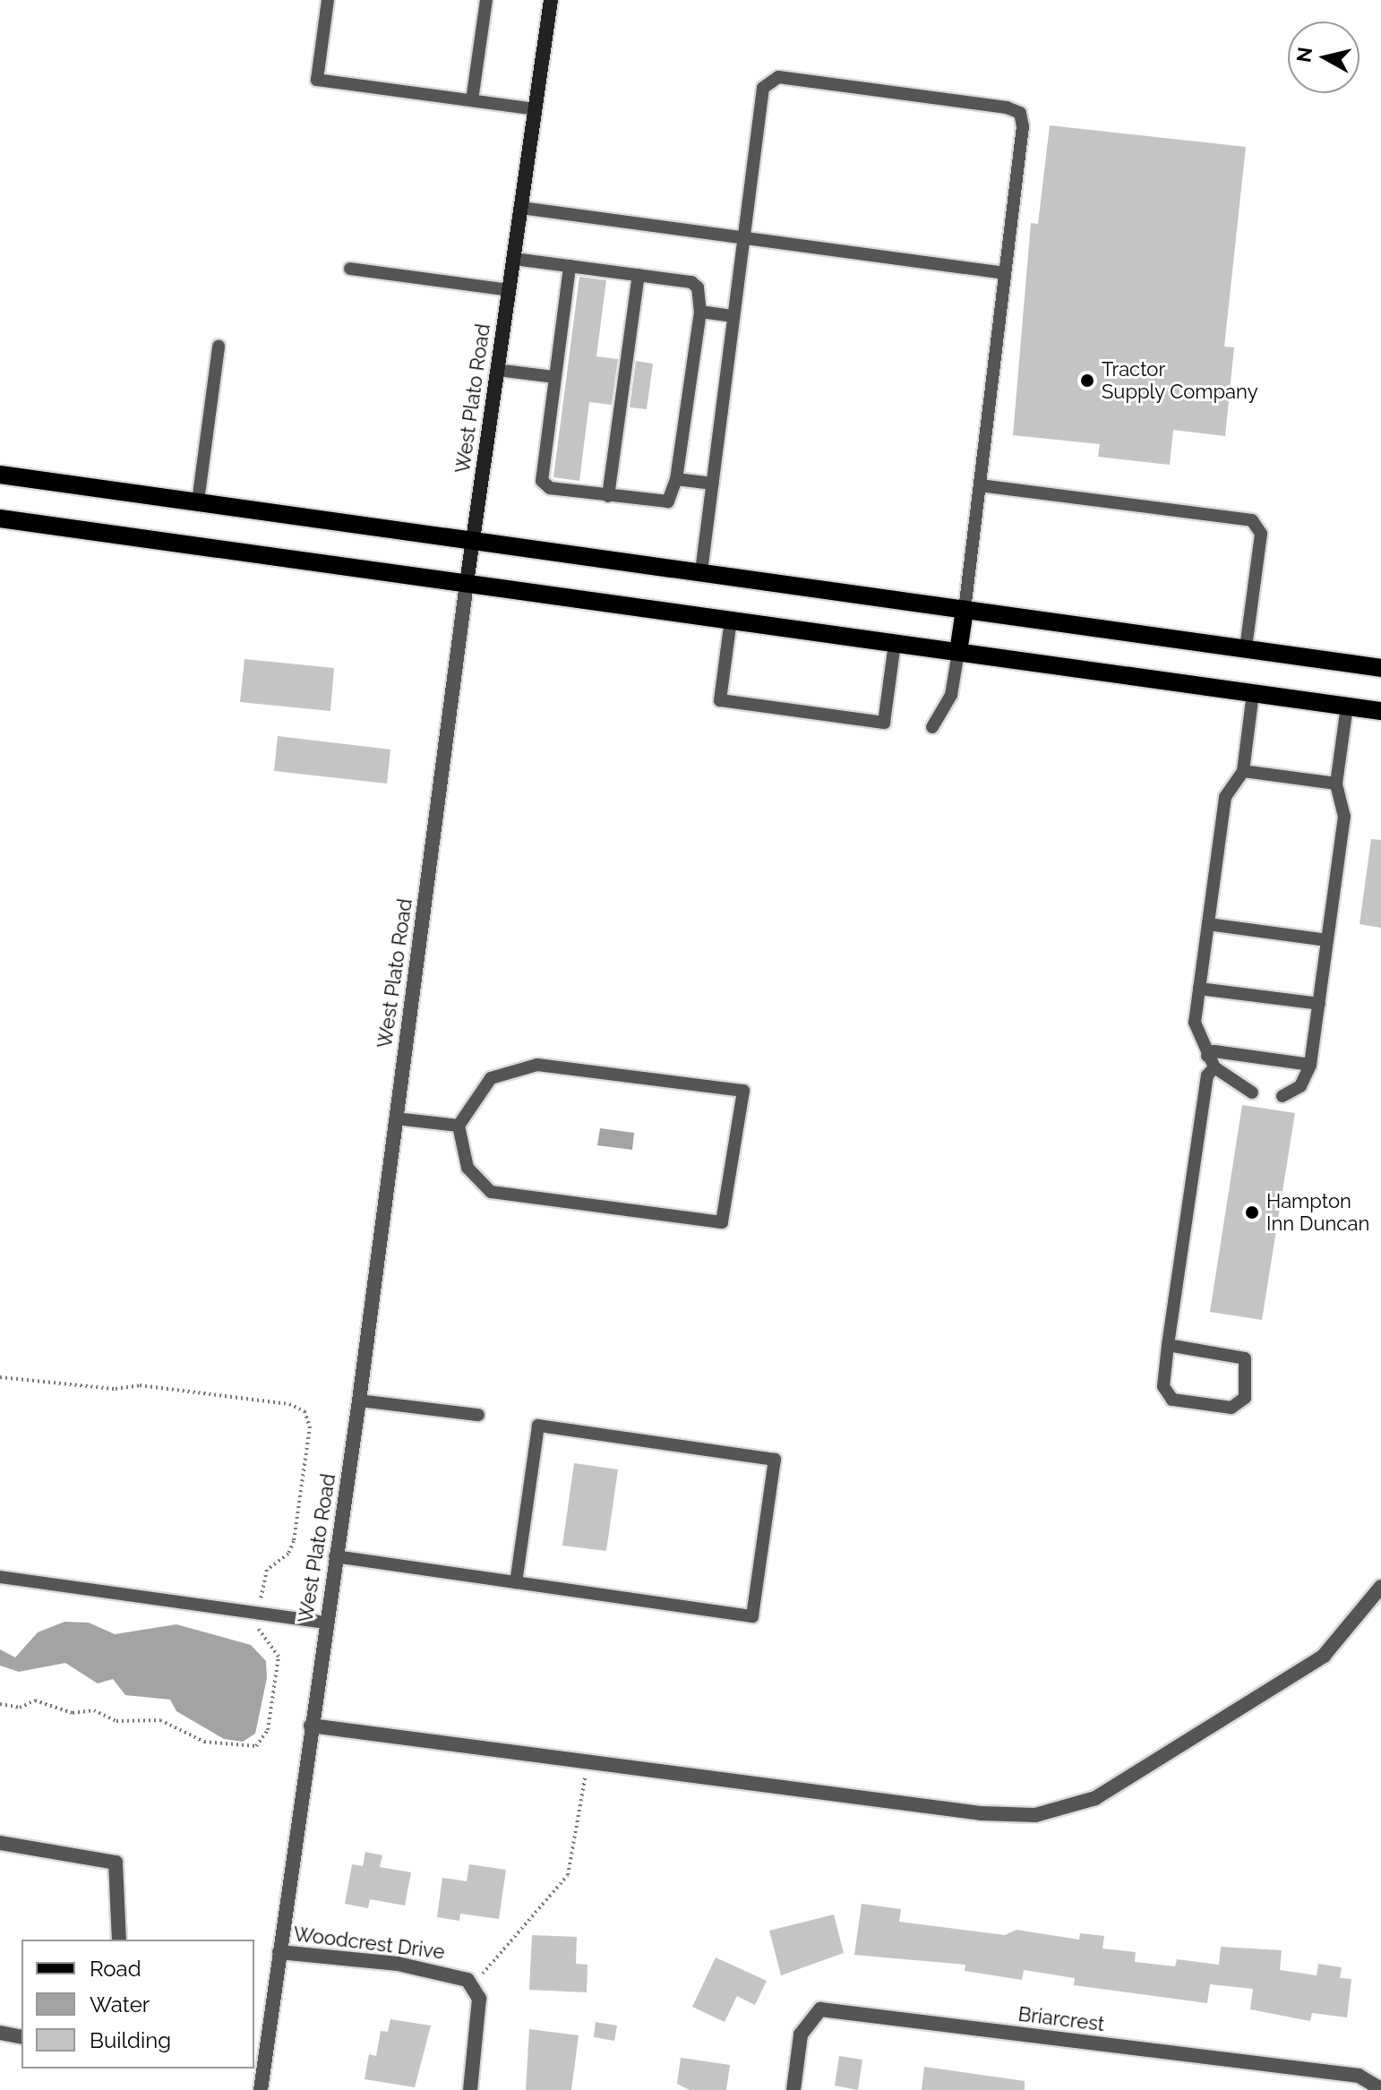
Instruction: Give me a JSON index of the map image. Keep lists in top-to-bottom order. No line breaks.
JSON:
{"streets":{"main road":["West Plato Road"],"street":["Woodcrest Drive","Briarcrest"]},"crossings":[["West Plato Road","Woodcrest Drive"]],"places":["Tractor Supply Company","Hampton Inn Duncan"],"legend":["Road","Water","Building"],"north":"left"}
